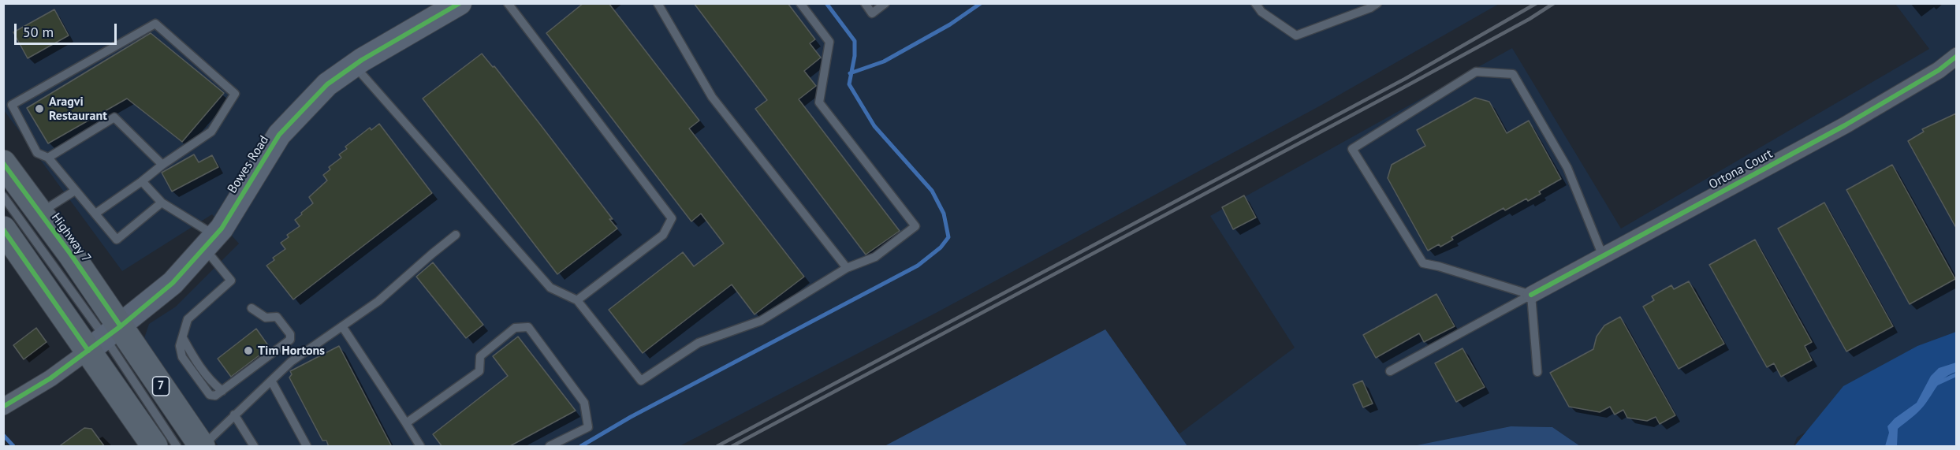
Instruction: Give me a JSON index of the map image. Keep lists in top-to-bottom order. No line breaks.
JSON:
{"streets":{"main road":["Highway 7","7"],"street":["Bowes Road","Ortona Court"]},"crossings":[["Bowes Road","Highway 7"]],"places":["Aragvi Restaurant","Tim Hortons"],"scale_bar":"50 m"}
